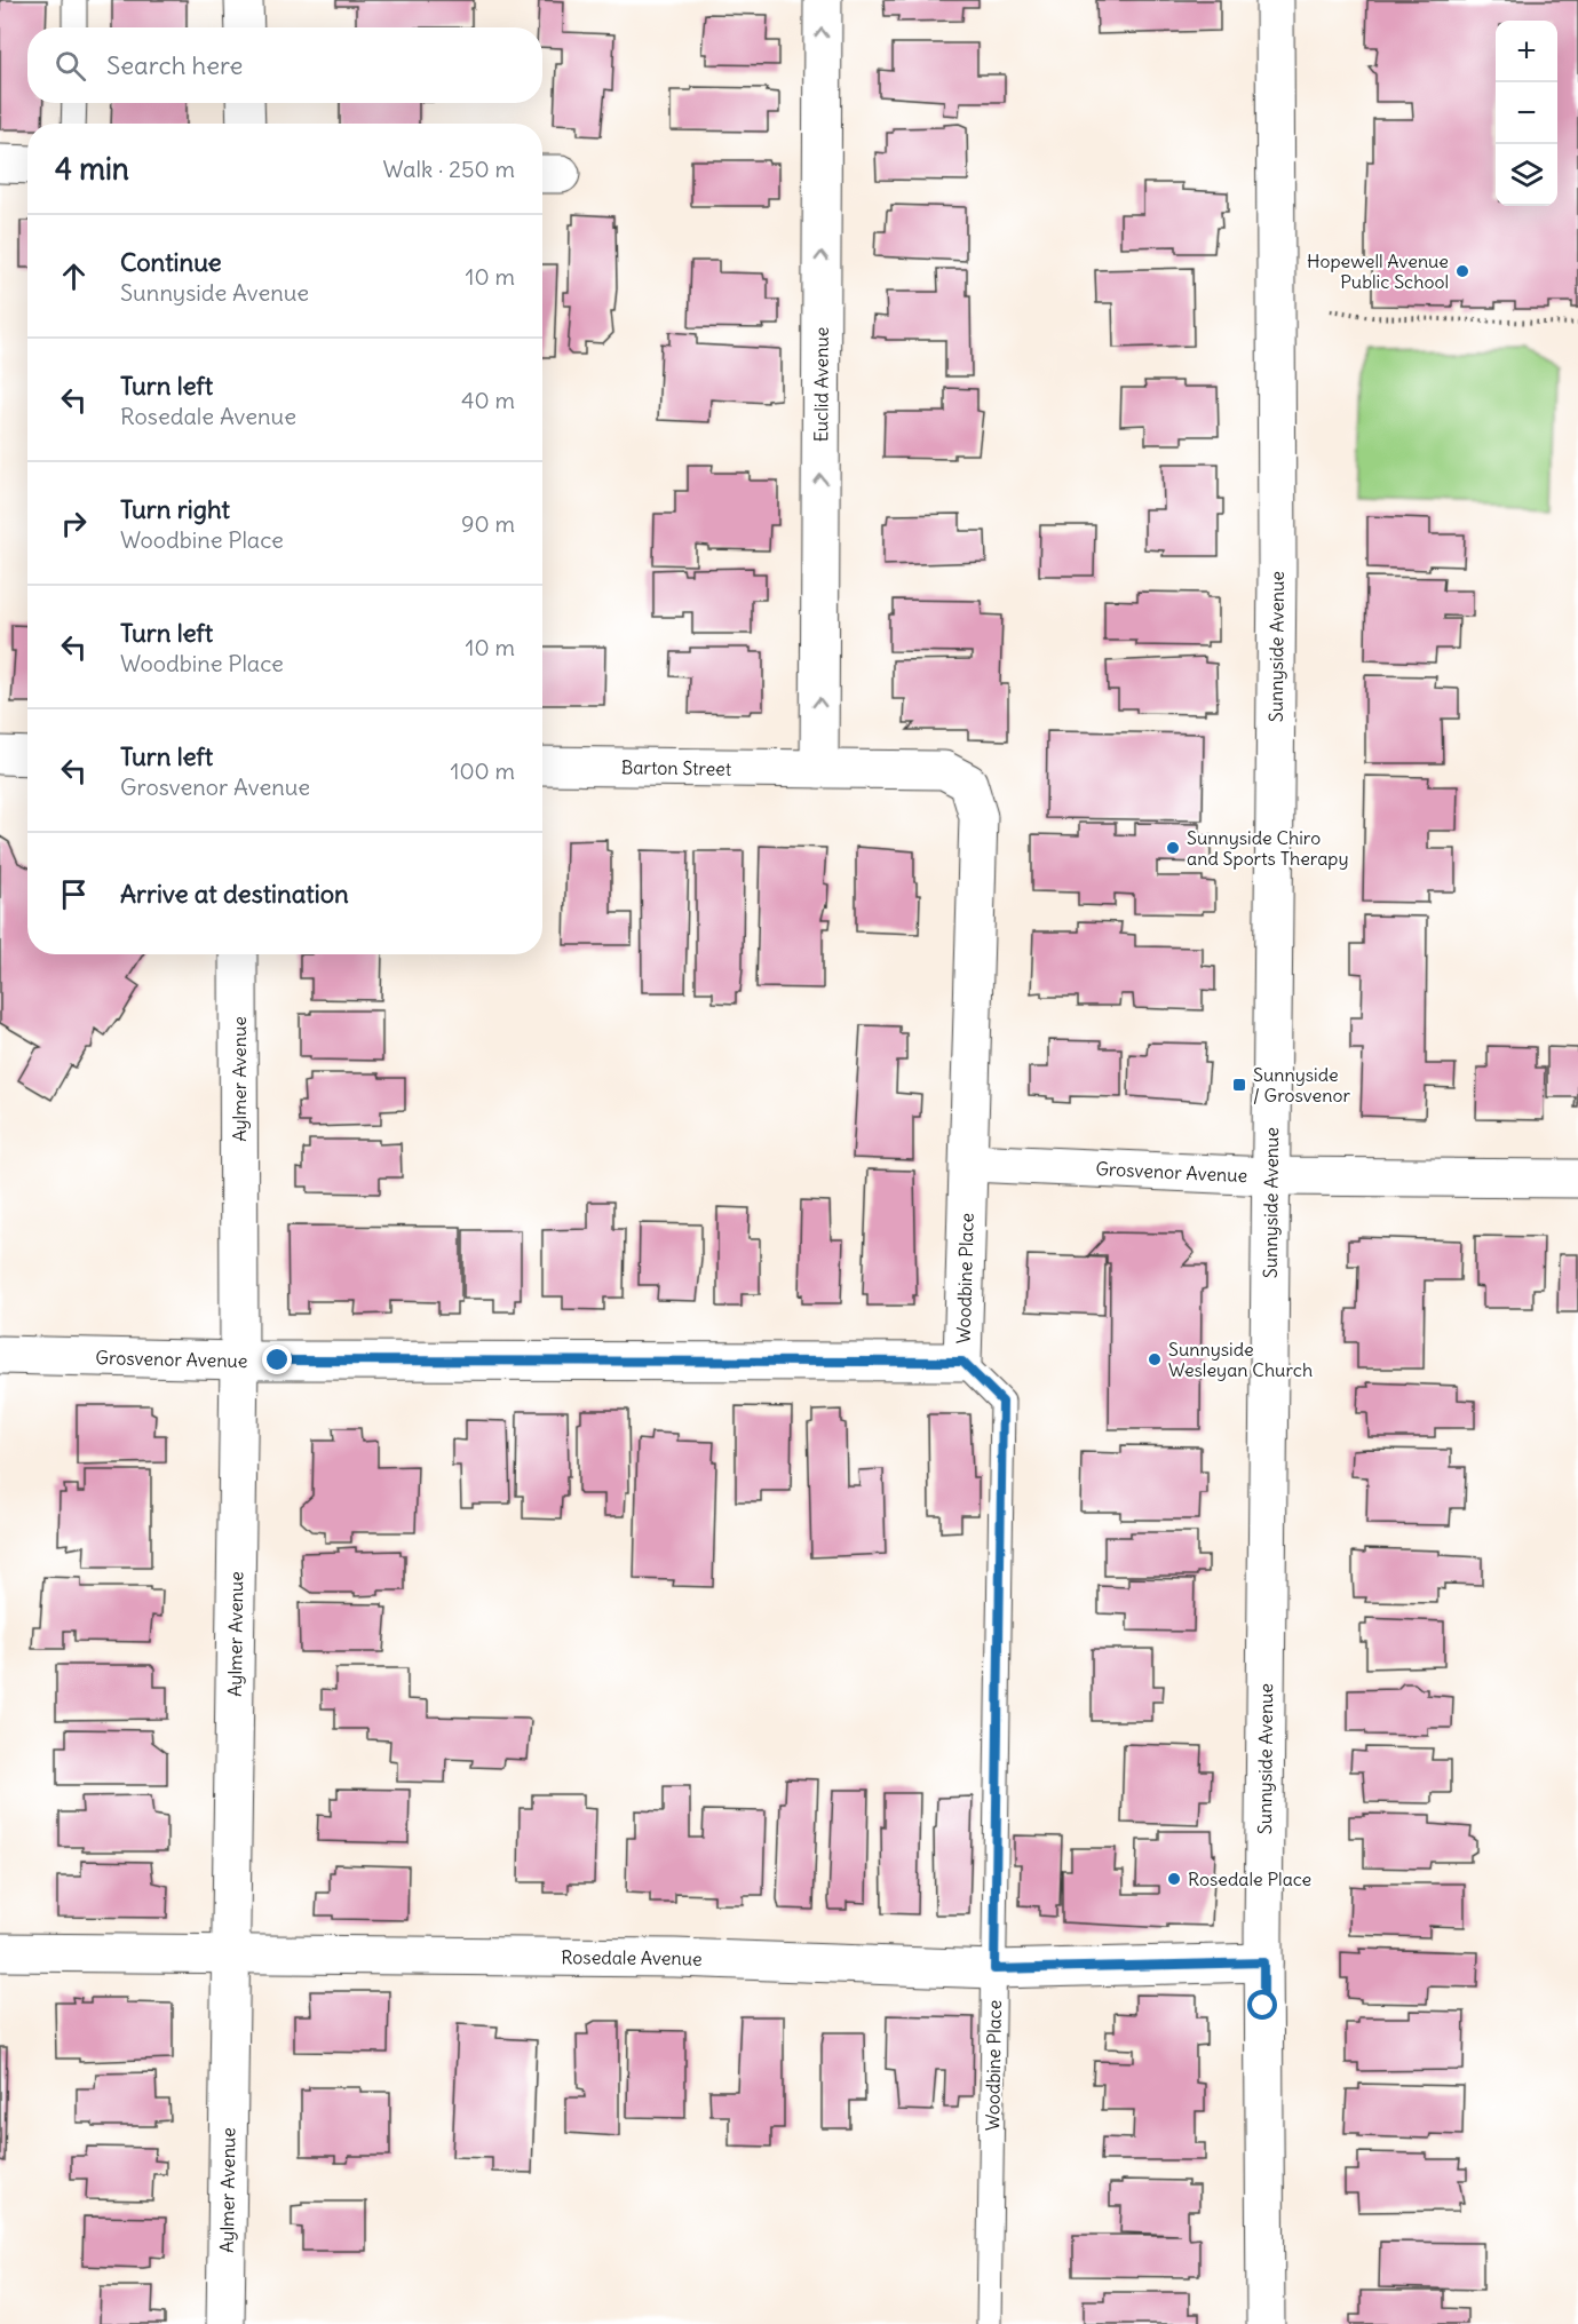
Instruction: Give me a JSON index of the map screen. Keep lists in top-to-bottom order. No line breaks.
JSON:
{"streets":{"street":["Euclid Avenue","Sunnyside Avenue","Barton Street","Aylmer Avenue","Grosvenor Avenue","Woodbine Place","Rosedale Avenue"]},"crossings":[["Euclid Avenue","Barton Street"],["Euclid Avenue","Woodbine Place"],["Sunnyside Avenue","Grosvenor Avenue"],["Sunnyside Avenue","Rosedale Avenue"],["Barton Street","Woodbine Place"],["Aylmer Avenue","Grosvenor Avenue"],["Aylmer Avenue","Rosedale Avenue"],["Grosvenor Avenue","Woodbine Place"],["Woodbine Place","Rosedale Avenue"]],"one_way":["Euclid Avenue"],"places":{"other":["Hopewell Avenue Public School","Sunnyside Chiro and Sports Therapy","Sunnyside Wesleyan Church","Rosedale Place"],"transit":["Sunnyside / Grosvenor"]},"page":{"map_buttons":["+","−"],"search":"Search here","heading":["4 min","Walk · 250 m"],"list":[["Continue","Sunnyside Avenue","10 m"],["Turn left","Rosedale Avenue","40 m"],["Turn right","Woodbine Place","90 m"],["Turn left","Woodbine Place","10 m"],["Turn left","Grosvenor Avenue","100 m"],"Arrive at destination"]}}
